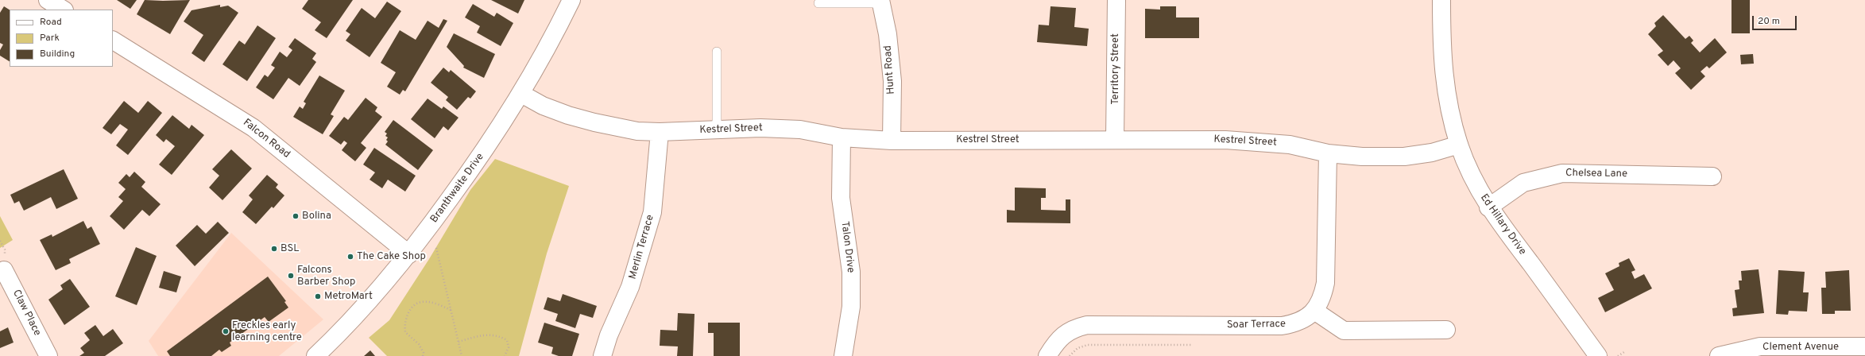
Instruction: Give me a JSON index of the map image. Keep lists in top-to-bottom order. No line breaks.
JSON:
{"streets":{"street":["Territory Street","Hunt Road","Kestrel Street","Falcon Road","Chelsea Lane","Branthwaite Drive","Ed Hillary Drive","Merlin Terrace","Talon Drive","Claw Place","Soar Terrace","Clement Avenue"]},"crossings":[["Territory Street","Kestrel Street"],["Hunt Road","Kestrel Street"],["Kestrel Street","Branthwaite Drive"],["Kestrel Street","Ed Hillary Drive"],["Kestrel Street","Merlin Terrace"],["Kestrel Street","Talon Drive"],["Kestrel Street","Soar Terrace"],["Falcon Road","Branthwaite Drive"],["Chelsea Lane","Ed Hillary Drive"]],"places":["Bolina","BSL","The Cake Shop","Falcons Barber Shop","MetroMart","Freckles early learning centre"],"legend":["Road","Park","Building"],"scale_bar":"20 m"}
